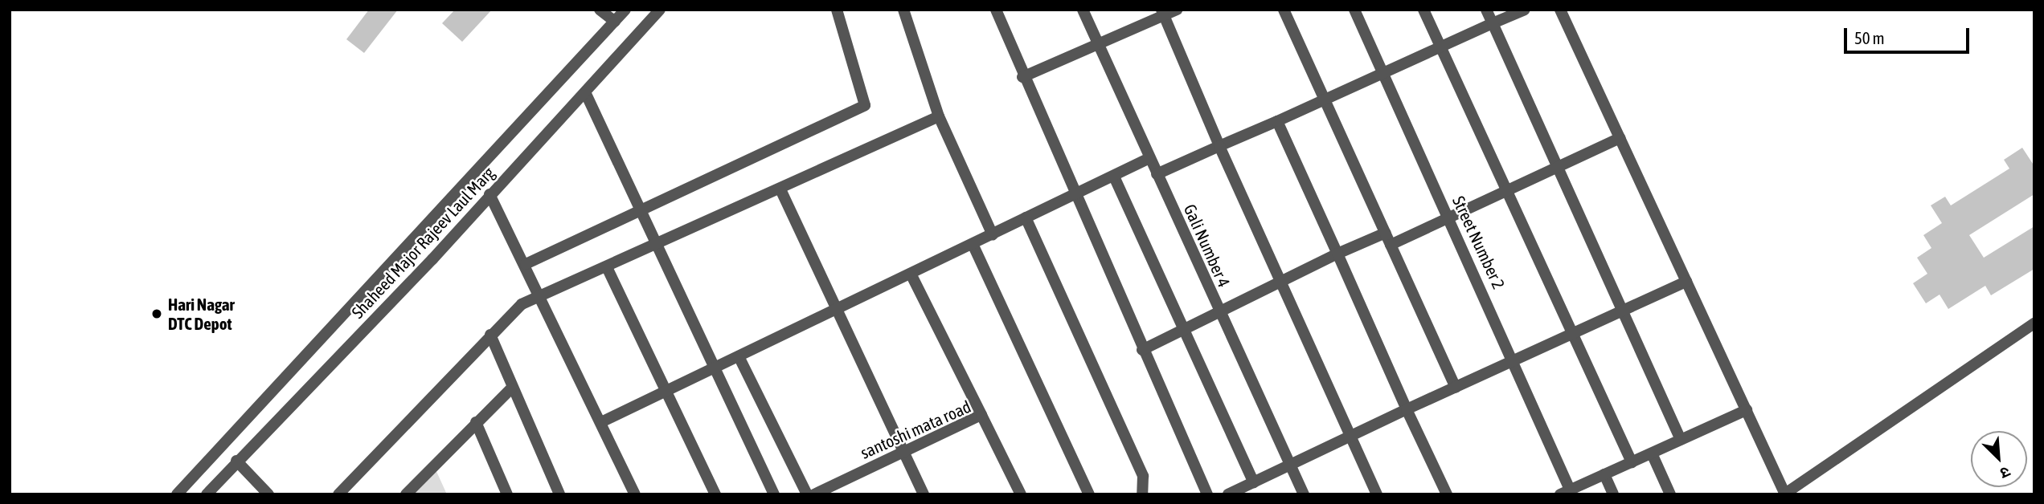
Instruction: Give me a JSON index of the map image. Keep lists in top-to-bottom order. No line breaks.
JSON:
{"streets":{"street":["Shaheed Major Rajeev Laul Marg","Street Number 2","Gali Number 4","santoshi mata road"]},"places":["Hari Nagar DTC Depot"],"scale_bar":"50 m","north":"bottom right"}
